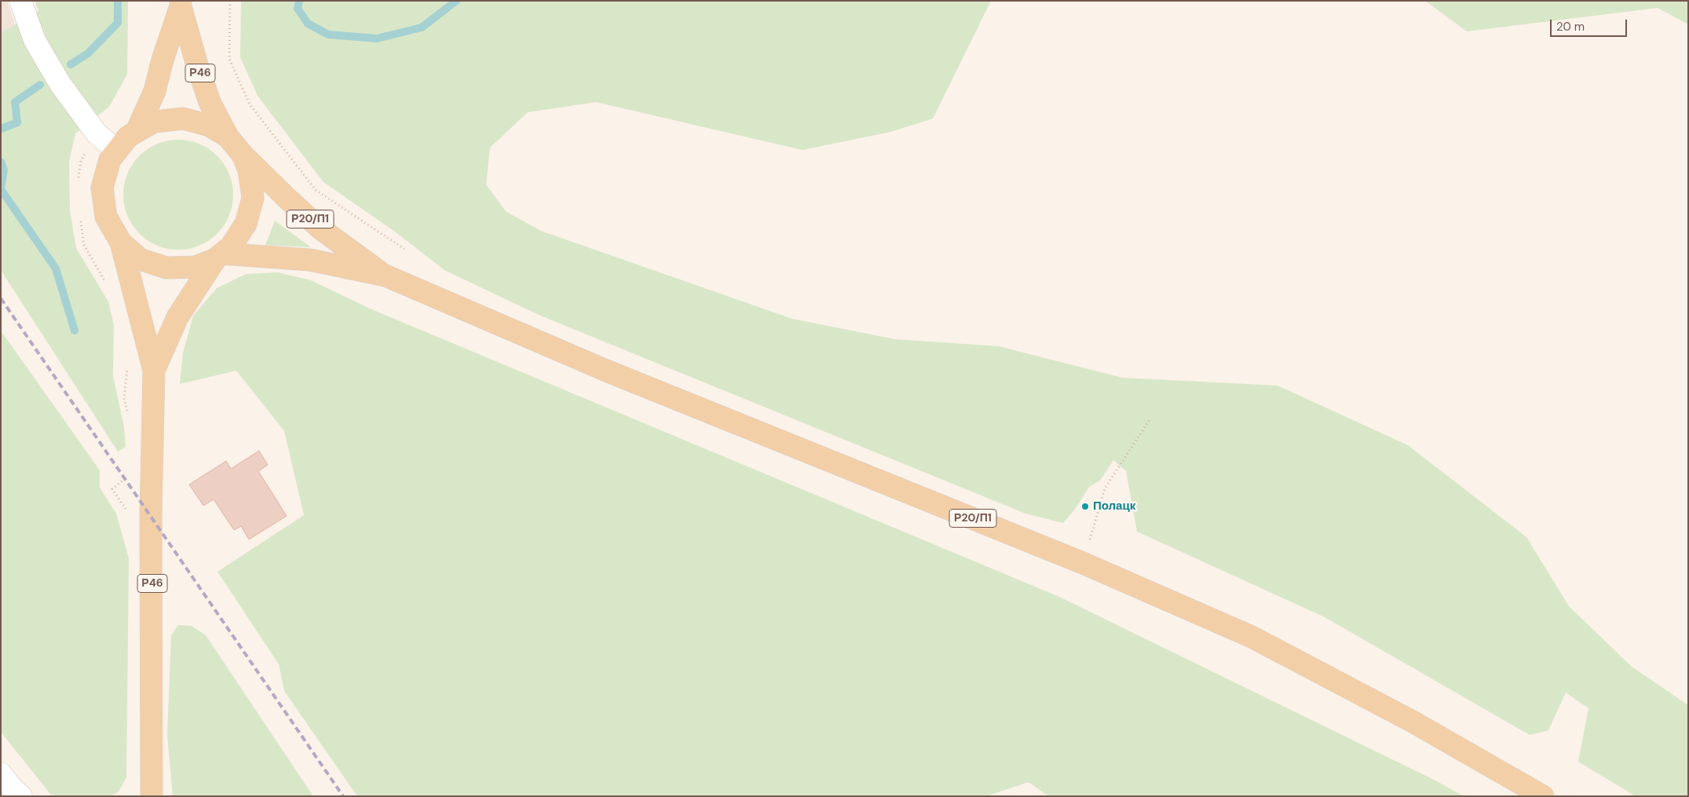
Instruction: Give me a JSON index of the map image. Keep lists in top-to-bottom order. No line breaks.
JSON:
{"streets":{"main road":["Р46","Р20/П1"]},"crossings":[["Р46","Р20/П1"]],"places":["Полацк"],"scale_bar":"20 m"}
